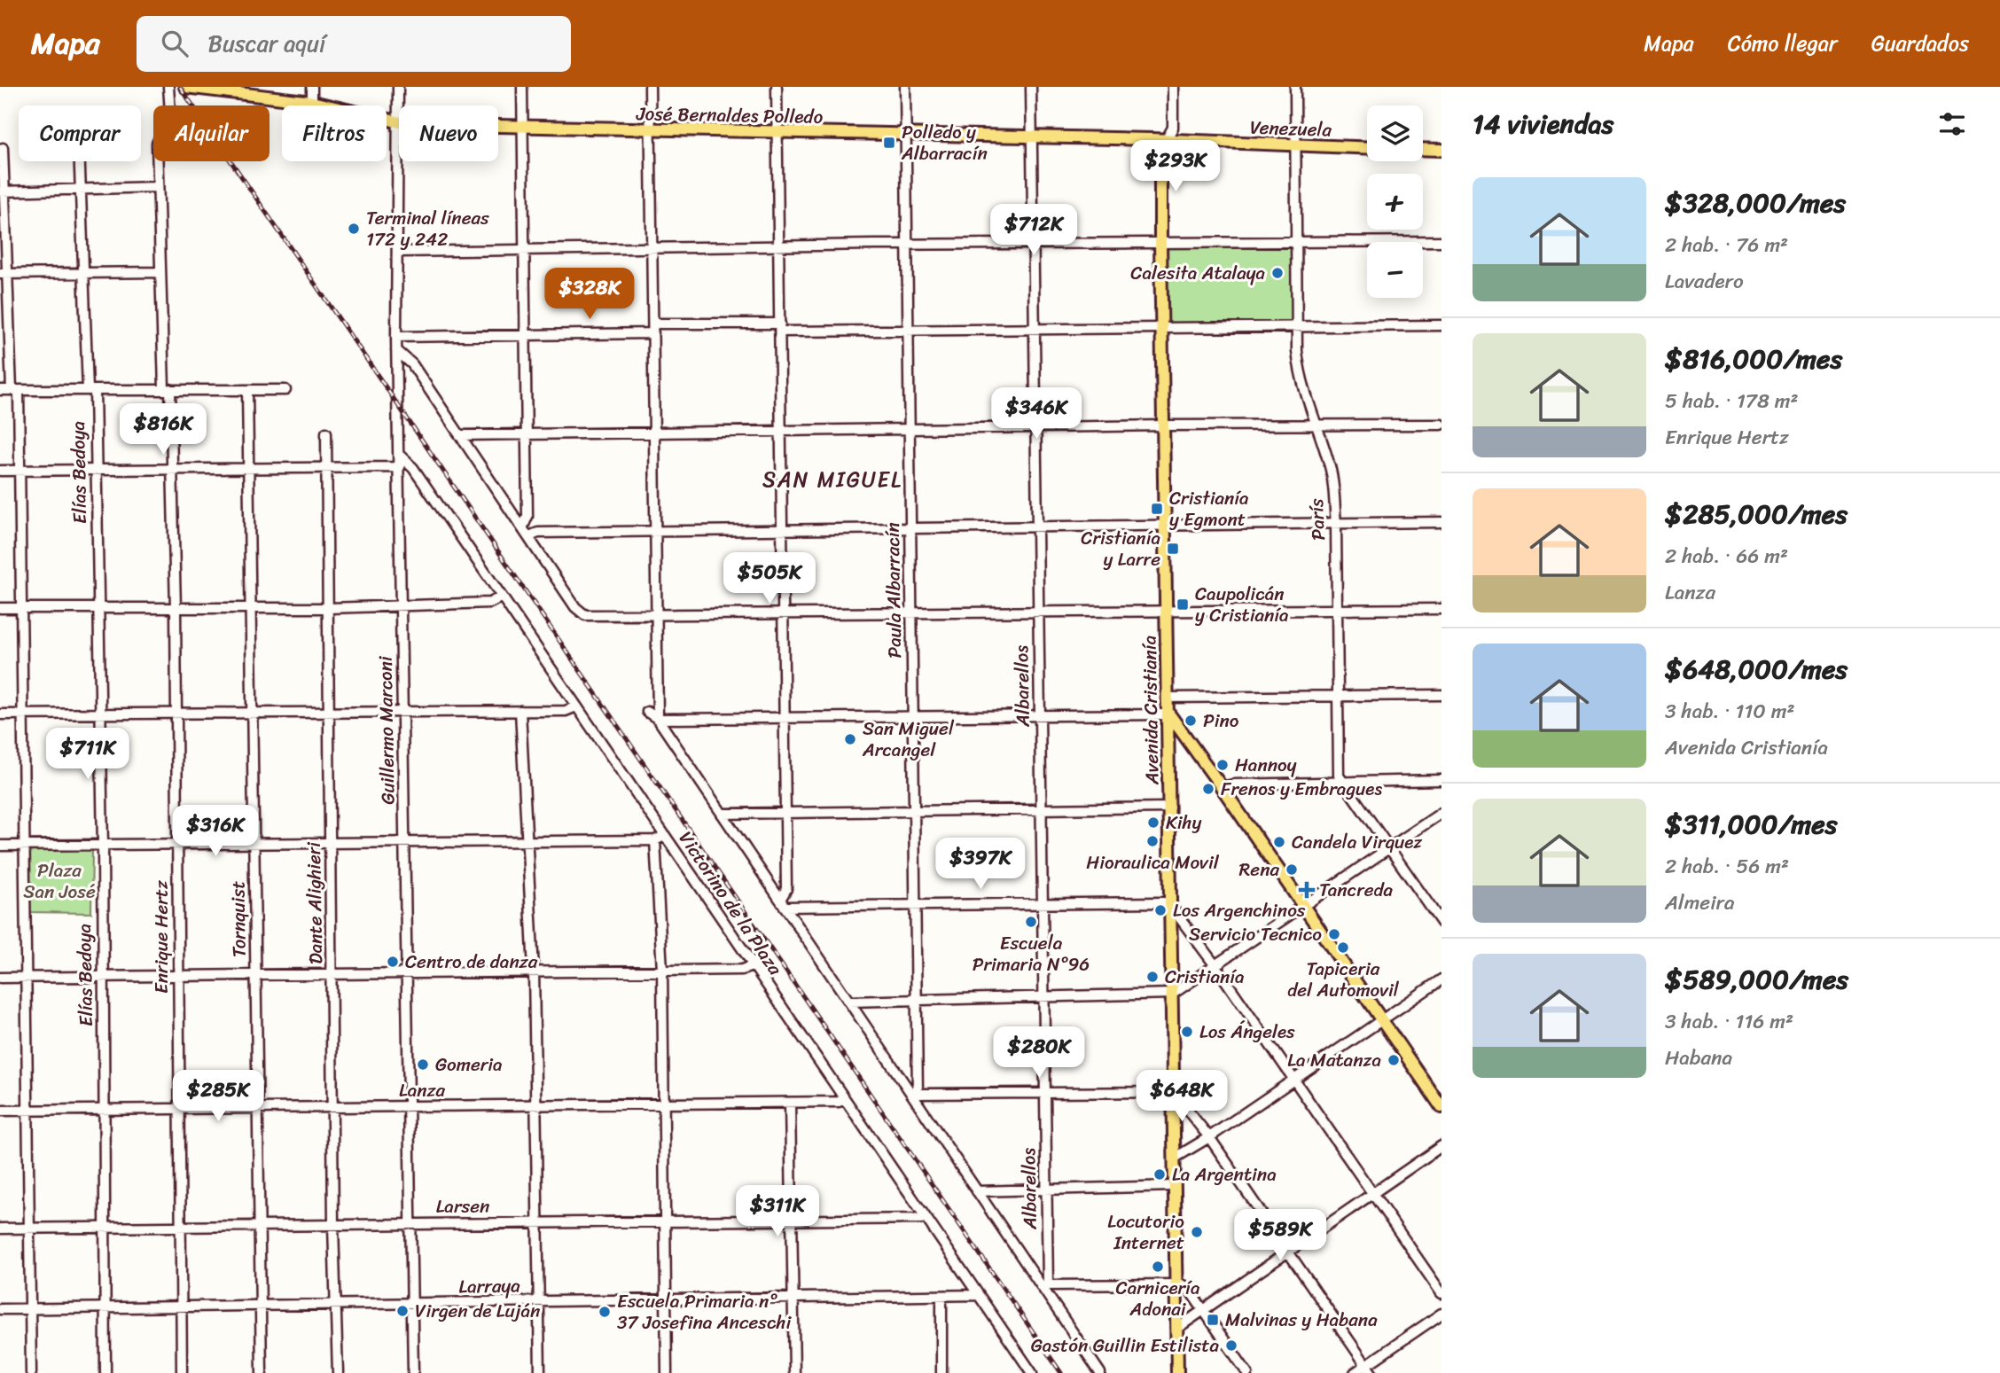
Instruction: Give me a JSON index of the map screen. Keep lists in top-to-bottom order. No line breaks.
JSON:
{"streets":{"main road":["José Bernaldes Polledo","Venezuela","Avenida Cristianía"],"street":["Elías Bedoya","París","Paula Albarracín","Albarellos","Guillermo Marconi","Dante Alighieri","Victorino de la Plaza","Tornquist","Enrique Hertz","Lanza","Larsen","Larraya"]},"crossings":[["José Bernaldes Polledo","Venezuela"],["José Bernaldes Polledo","Paula Albarracín"],["José Bernaldes Polledo","Albarellos"],["José Bernaldes Polledo","Avenida Cristianía"],["José Bernaldes Polledo","Guillermo Marconi"],["Venezuela","París"],["Venezuela","Avenida Cristianía"],["Elías Bedoya","Lanza"],["Elías Bedoya","Larsen"],["Elías Bedoya","Larraya"],["Guillermo Marconi","Victorino de la Plaza"],["Guillermo Marconi","Lanza"],["Guillermo Marconi","Larsen"],["Guillermo Marconi","Larraya"],["Dante Alighieri","Lanza"],["Dante Alighieri","Larsen"],["Dante Alighieri","Larraya"],["Victorino de la Plaza","Lanza"],["Victorino de la Plaza","Larsen"],["Victorino de la Plaza","Larraya"],["Tornquist","Lanza"],["Tornquist","Larsen"],["Tornquist","Larraya"],["Enrique Hertz","Lanza"],["Enrique Hertz","Larsen"],["Enrique Hertz","Larraya"]],"districts":["SAN MIGUEL"],"parks":["Plaza San José"],"places":{"transit":["Polledo y Albarracín","Cristianía y Egmont","Cristianía y Larre","Caupolicán y Cristianía","Malvinas y Habana"],"other":["Terminal líneas 172 y 242","Calesita Atalaya","Pino","San Miguel Arcangel","Hannoy","Frenos y Embragues","Kihy","Hioraulica Movil","Candela Virquez","Rena","Los Argenchinos","Escuela Primaria N°96","Servicio Tecnico","Tapiceria del Automovil","Centro de danza","Cristianía","Los Ángeles","La Matanza","Gomeria","La Argentina","Locutorio Internet","Carnicería Adonai","Virgen de Luján","Escuela Primaria n° 37 Josefina Anceschi","Gastón Guillin Estilista"],"health":["Tancreda"]},"page":{"header":"Mapa","search":"Buscar aquí","nav":["Mapa","Cómo llegar","Guardados"],"heading":"14 viviendas","map_buttons":["+","−"],"chip":["Comprar","Alquilar","Filtros","Nuevo"],"price":["$293K","$712K","$328K","$346K","$816K","$505K","$711K","$316K","$397K","$280K","$285K","$648K","$311K","$589K"],"list":[{"name":"$328,000/mes","note":"2 hab. · 76 m² · Lavadero"},{"name":"$816,000/mes","note":"5 hab. · 178 m² · Enrique Hertz"},{"name":"$285,000/mes","note":"2 hab. · 66 m² · Lanza"},{"name":"$648,000/mes","note":"3 hab. · 110 m² · Avenida Cristianía"},{"name":"$311,000/mes","note":"2 hab. · 56 m² · Almeira"},{"name":"$589,000/mes","note":"3 hab. · 116 m² · Habana"}]}}
